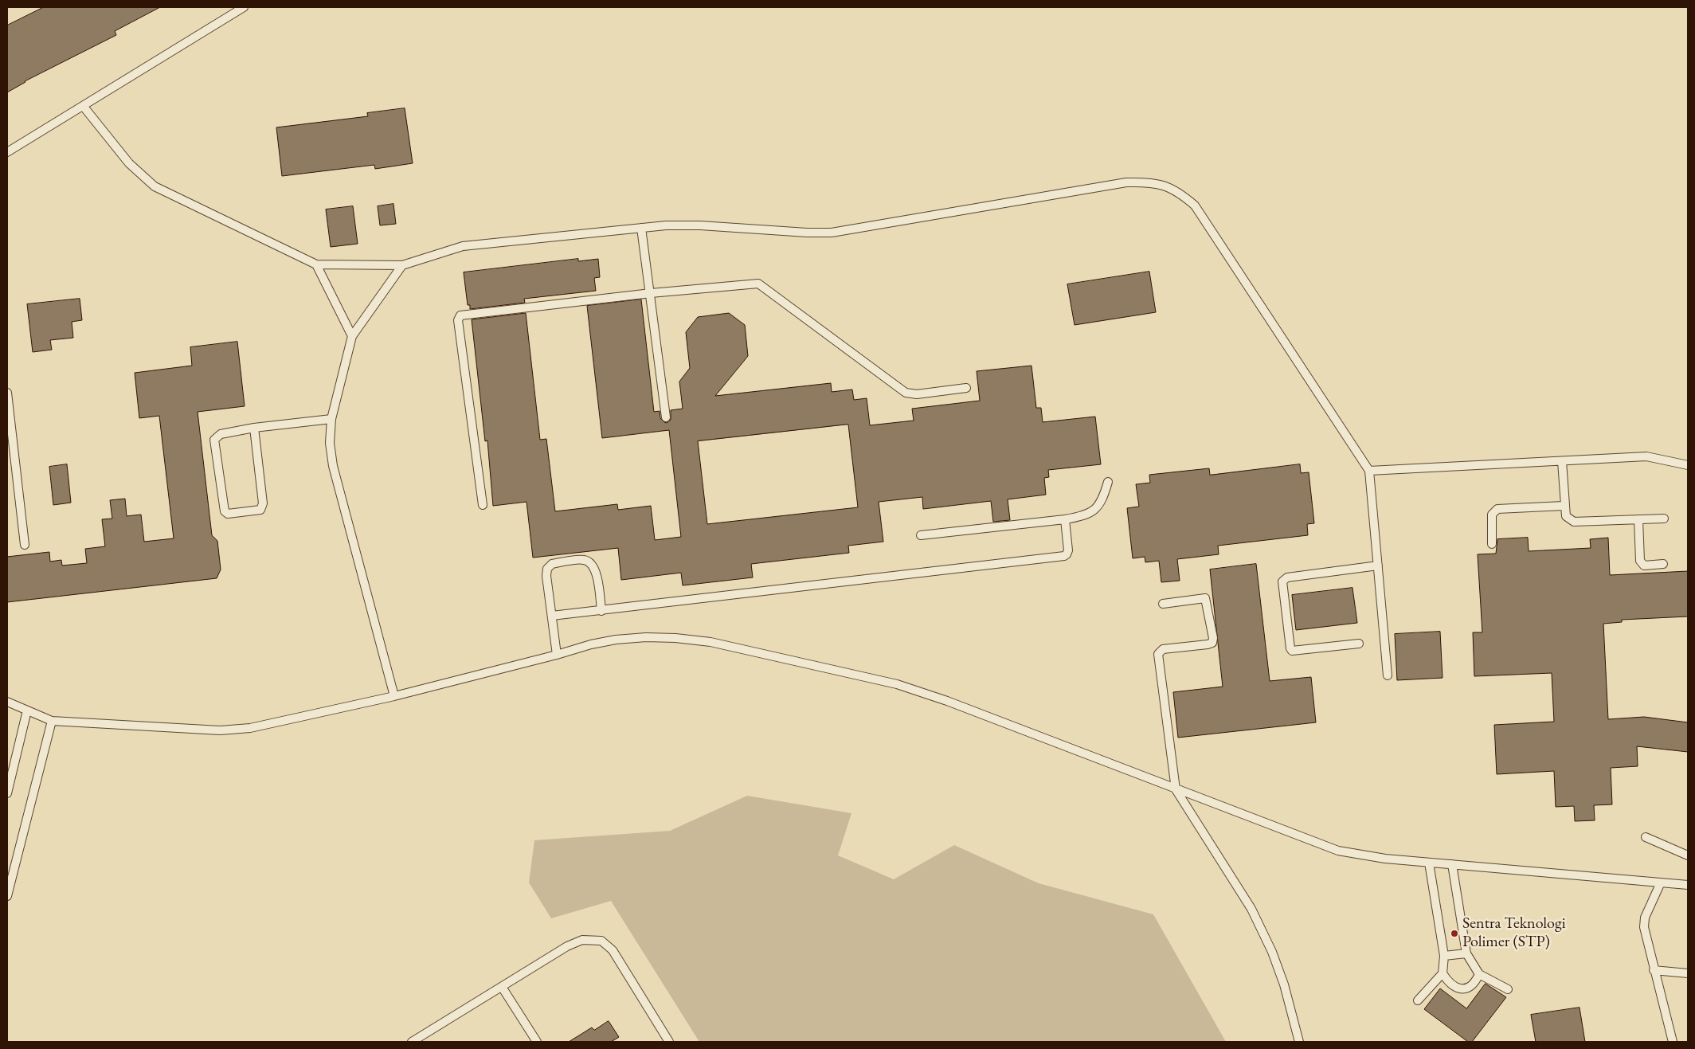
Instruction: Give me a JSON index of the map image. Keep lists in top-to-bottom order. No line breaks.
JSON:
{"places":["Sentra Teknologi Polimer (STP)"]}
